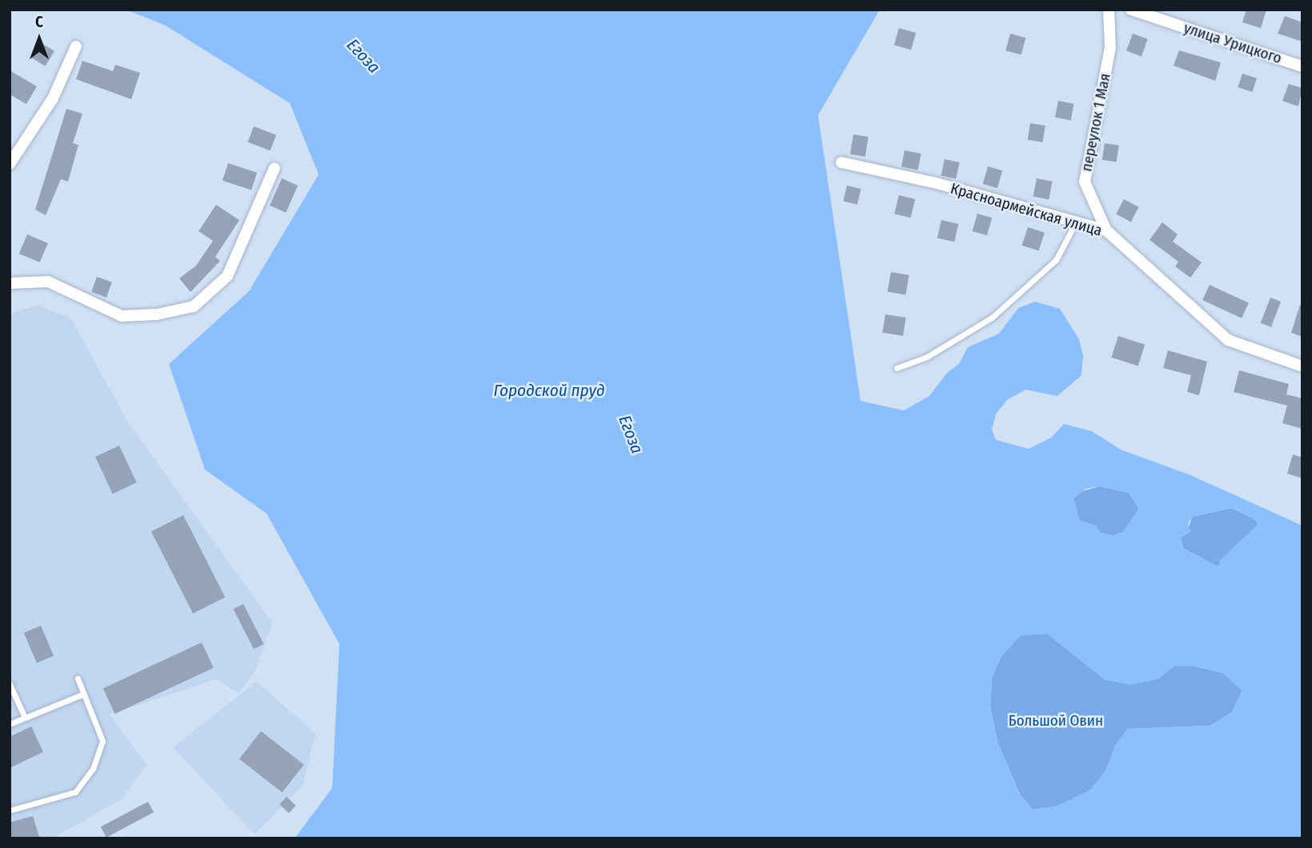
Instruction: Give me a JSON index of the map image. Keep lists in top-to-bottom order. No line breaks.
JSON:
{"streets":{"street":["улица Урицкого","переулок 1 Мая","Красноармейская улица"]},"crossings":[["переулок 1 Мая","Красноармейская улица"]],"water":["Егоза","Городской пруд"],"parks":["Большой Овин"],"north":"top"}
